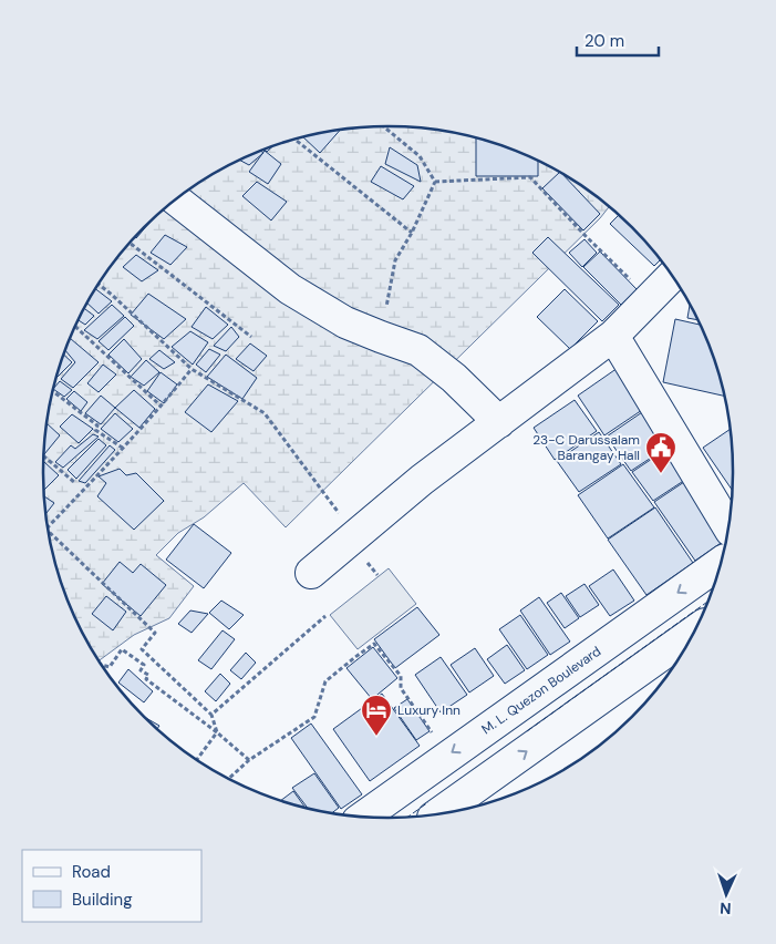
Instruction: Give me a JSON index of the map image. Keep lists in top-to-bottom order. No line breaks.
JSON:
{"streets":{"street":["M. L. Quezon Boulevard"]},"places":{"public building":["23-C Darussalam Barangay Hall"],"hotel":["Luxury Inn"]},"legend":["Road","Building"],"scale_bar":"20 m","north":"bottom"}
